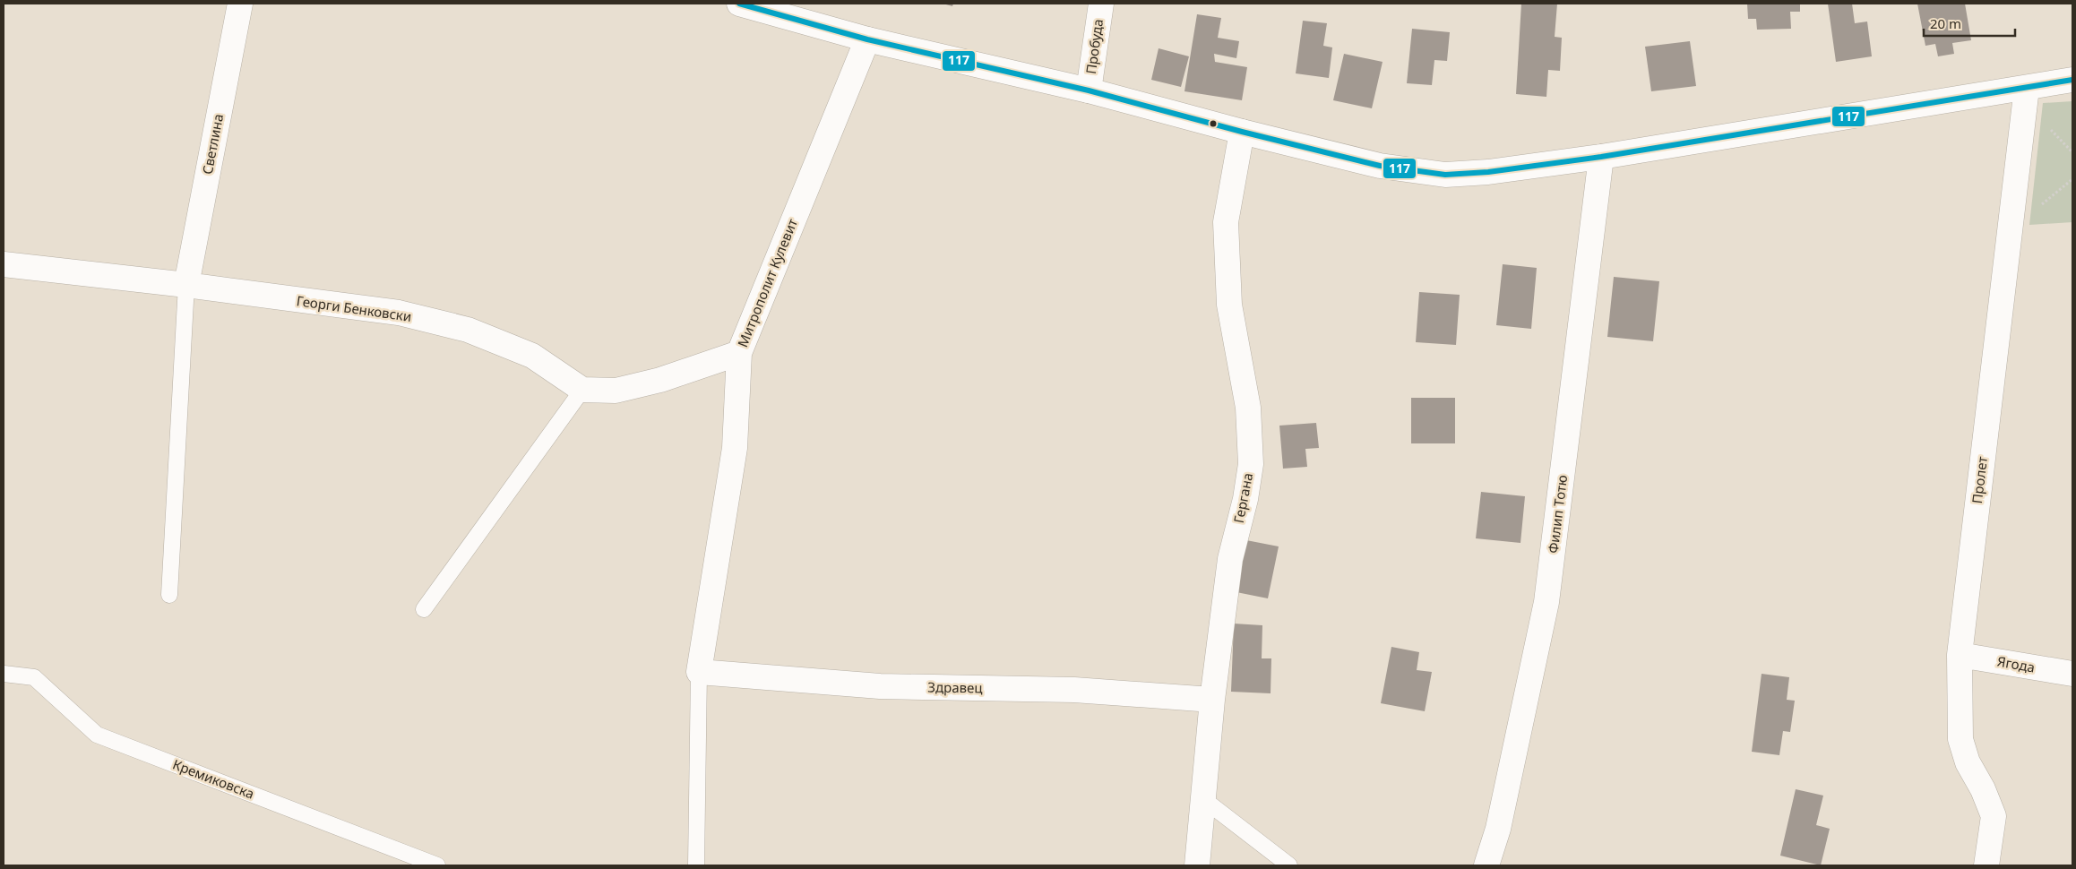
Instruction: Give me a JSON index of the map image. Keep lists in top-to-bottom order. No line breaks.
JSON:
{"streets":{"street":["Пробуда","Светлина","Митрополит Кулевит","Георги Бенковски","Пролет","Гергана","Филип Тотю","Ягода","Здравец"],"lane":["Кремиковска"]},"crossings":[["Светлина","Георги Бенковски"],["Митрополит Кулевит","Здравец"],["Пролет","Ягода"],["Гергана","Здравец"]],"lines":["transit line 117"],"scale_bar":"20 m"}
